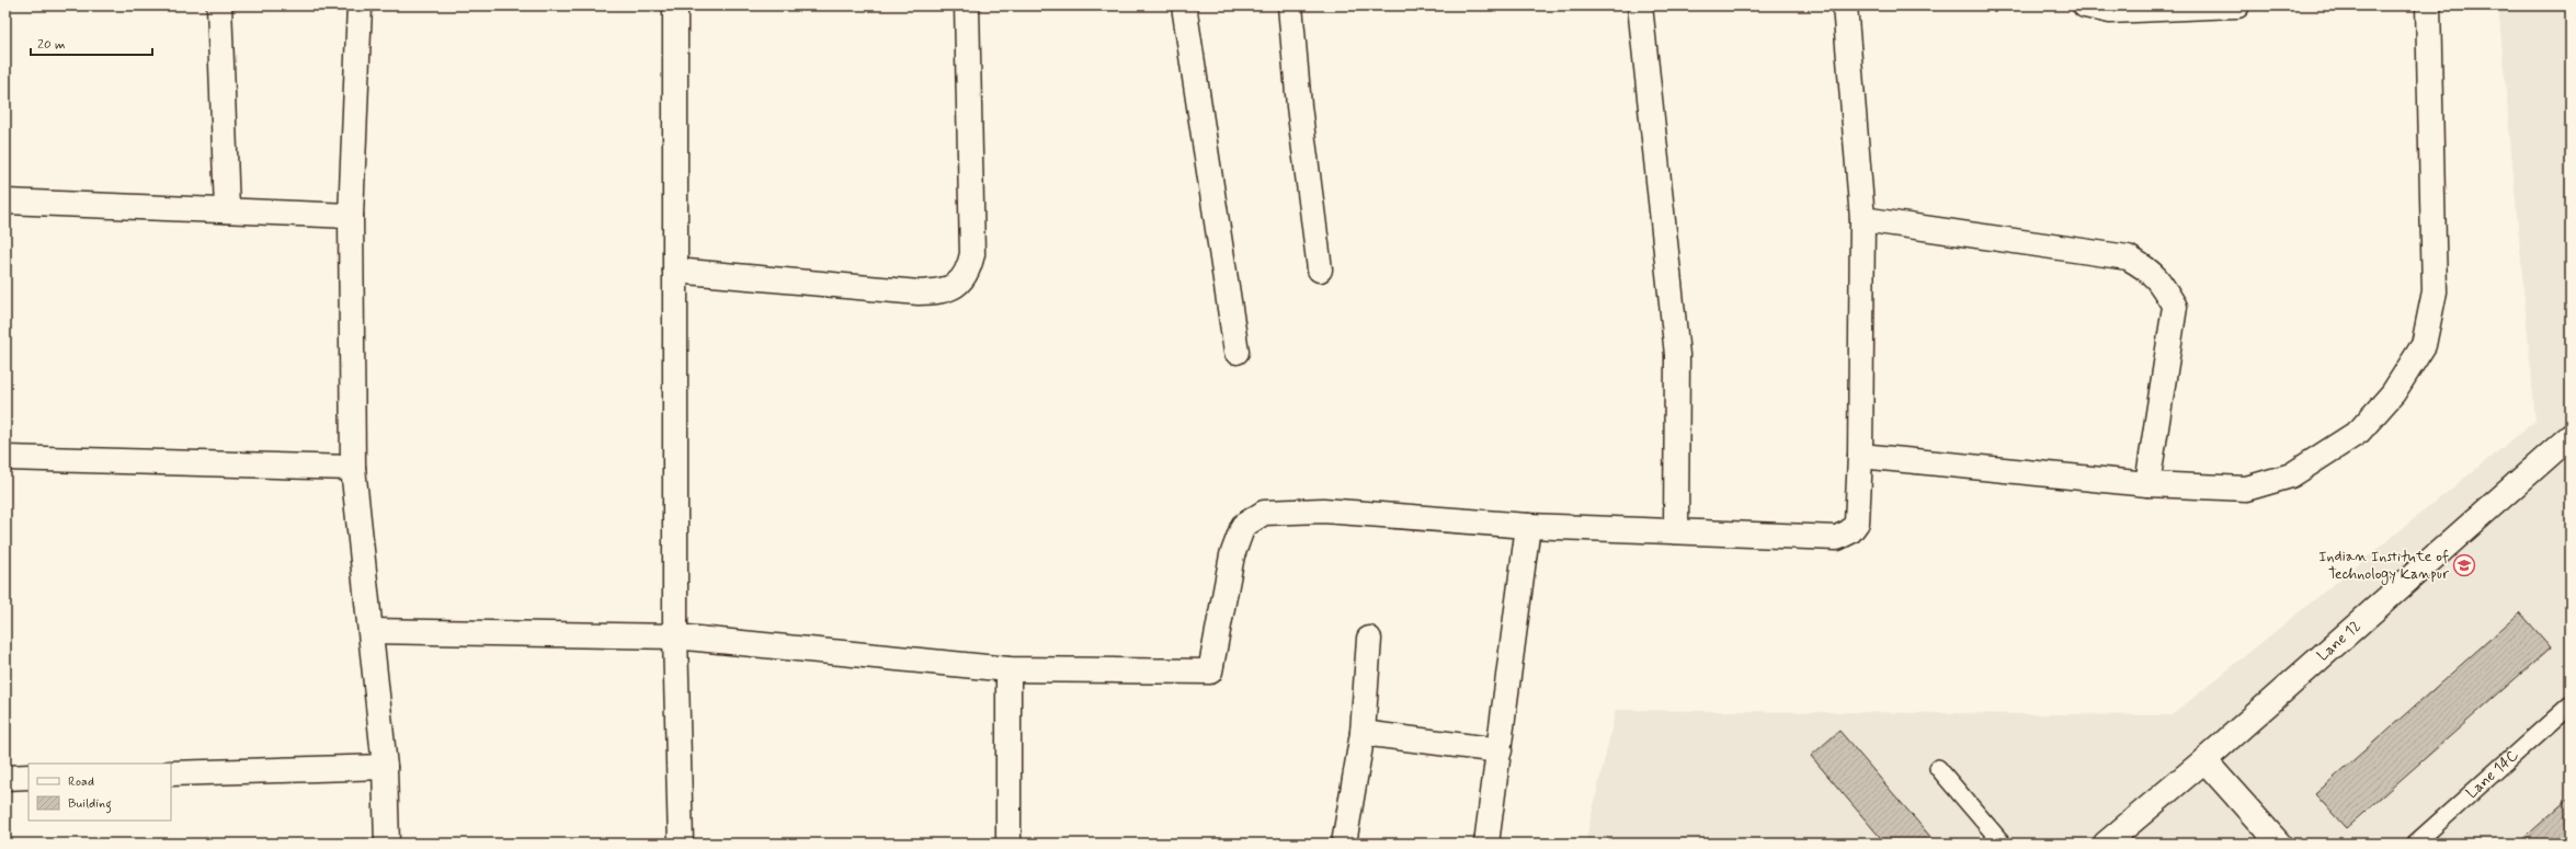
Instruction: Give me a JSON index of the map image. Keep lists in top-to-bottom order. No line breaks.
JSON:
{"streets":{"street":["Lane 12"],"lane":["Lane 14C"]},"places":{"school or university":["Indian Institute of Technology Kanpur"]},"legend":["Road","Building"],"scale_bar":"20 m"}
